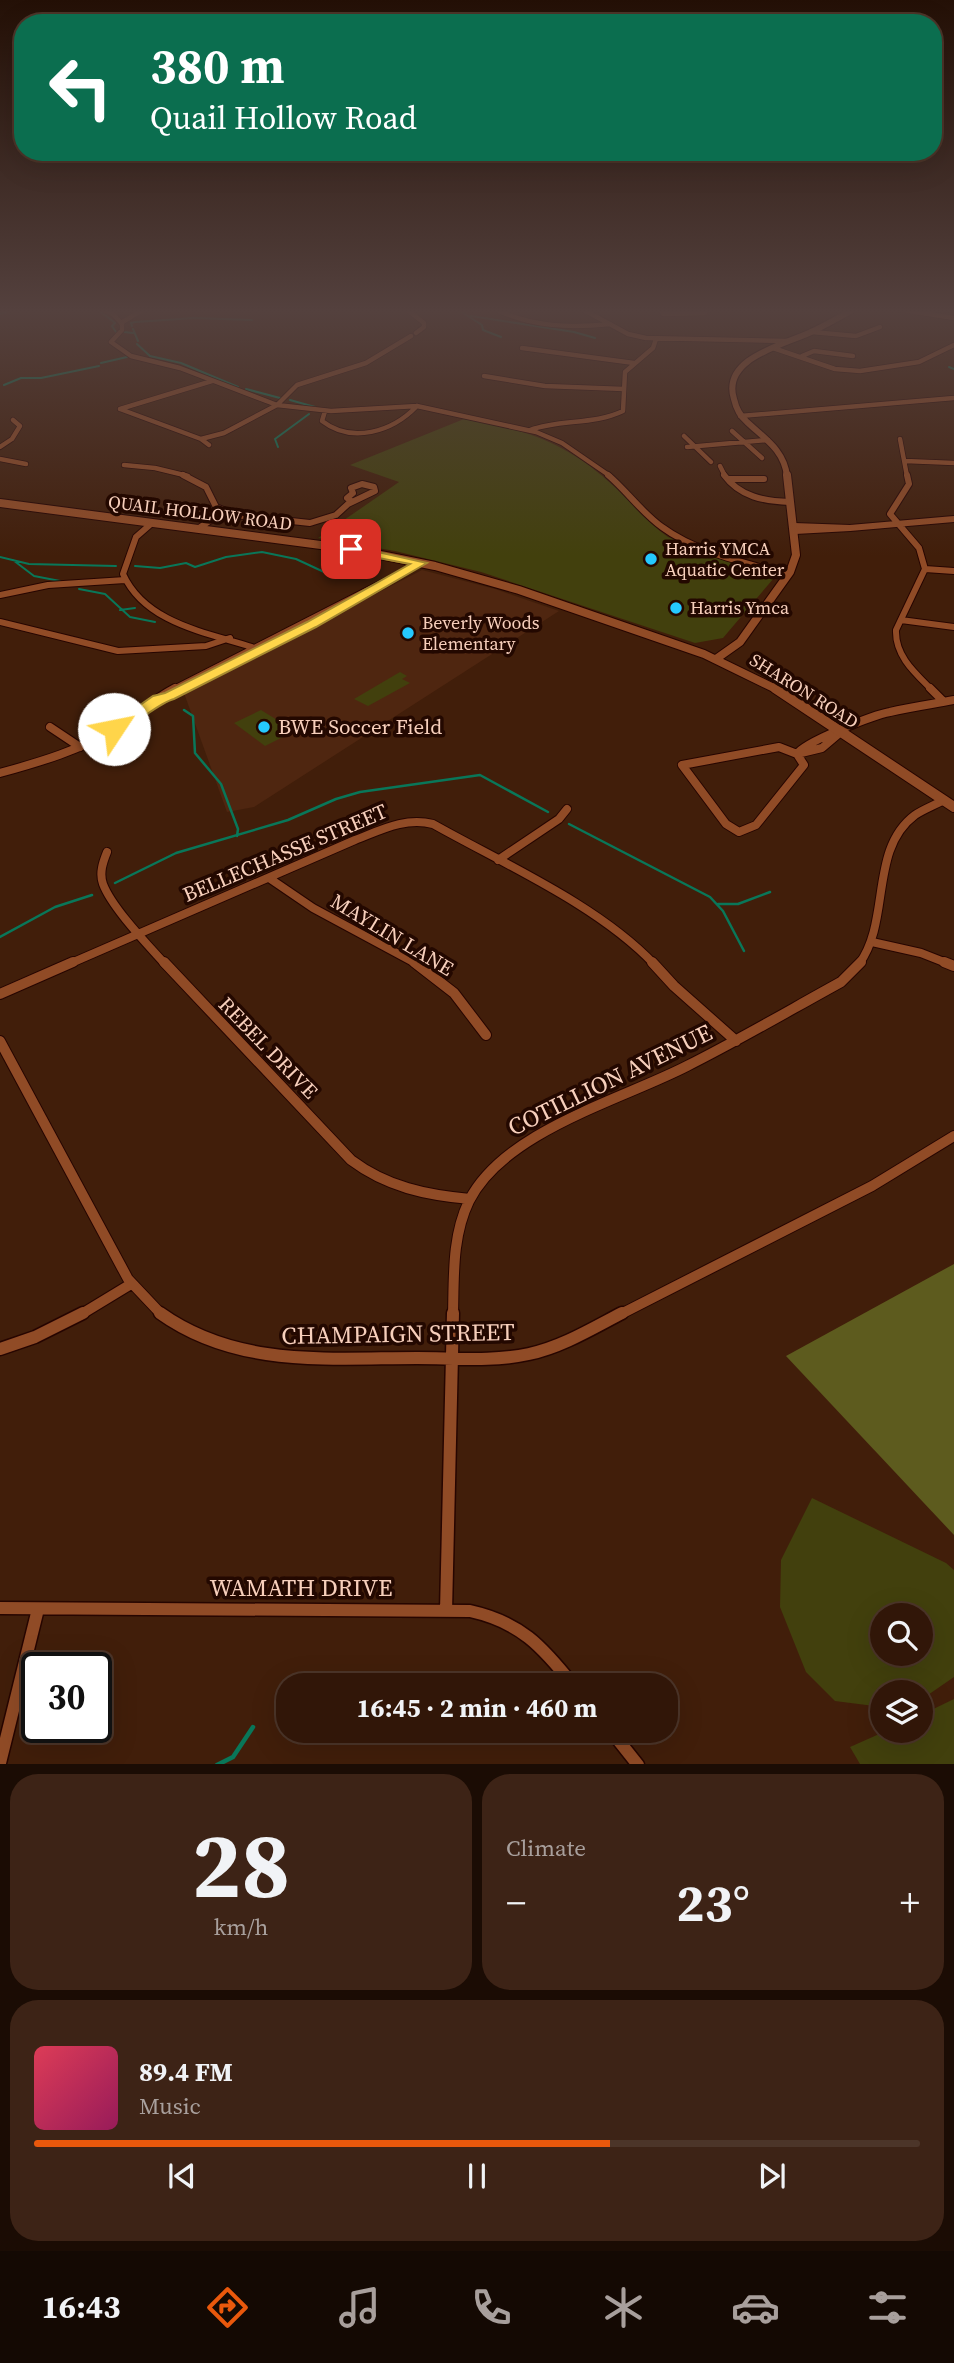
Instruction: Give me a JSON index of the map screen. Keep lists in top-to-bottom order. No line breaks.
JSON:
{"streets":{"main road":["QUAIL HOLLOW ROAD","SHARON ROAD"],"street":["BELLECHASSE STREET","MAYLIN LANE","REBEL DRIVE","COTILLION AVENUE","CHAMPAIGN STREET","WAMATH DRIVE"]},"crossings":[["QUAIL HOLLOW ROAD","SHARON ROAD"],["SHARON ROAD","COTILLION AVENUE"],["BELLECHASSE STREET","MAYLIN LANE"],["BELLECHASSE STREET","REBEL DRIVE"],["BELLECHASSE STREET","COTILLION AVENUE"],["REBEL DRIVE","COTILLION AVENUE"],["COTILLION AVENUE","CHAMPAIGN STREET"],["COTILLION AVENUE","WAMATH DRIVE"]],"places":["Harris YMCA Aquatic Center","Harris Ymca","Beverly Woods Elementary","BWE Soccer Field"],"page":{"turn":["380 m","Quail Hollow Road"],"limit":"30","trip":"16:45 · 2 min · 460 m","tile":[["28","km/h"],"Climate"],"heat":["−","23°","+"],"song":["89.4 FM","Music"],"tabs":"16:43"}}
